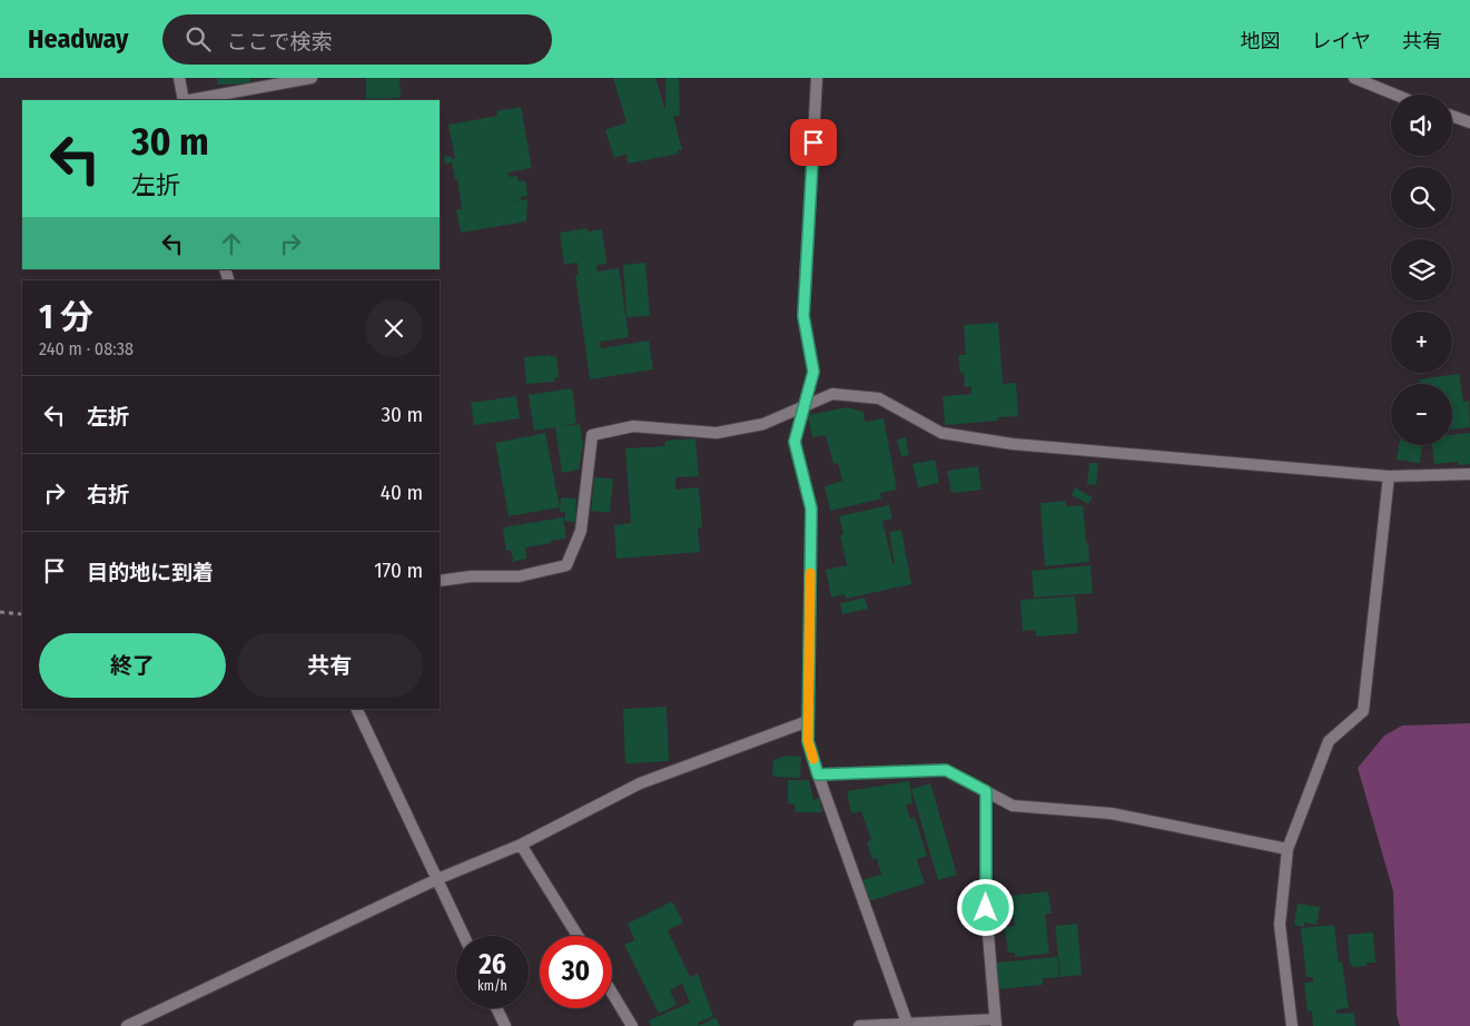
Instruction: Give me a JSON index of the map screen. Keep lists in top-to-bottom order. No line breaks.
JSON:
{"page":{"header":"Headway","search":"ここで検索","nav":["地図","レイヤ","共有"],"map_buttons":["+","−"],"turn":["30 m","左折"],"heading":["1 分","240 m · 08:38"],"list":[{"name":"左折","value":"30 m"},{"name":"右折","value":"40 m"},{"name":"目的地に到着","value":"170 m"}],"buttons":["終了","共有"],"speed":"26 km/h","limit":"30"}}
